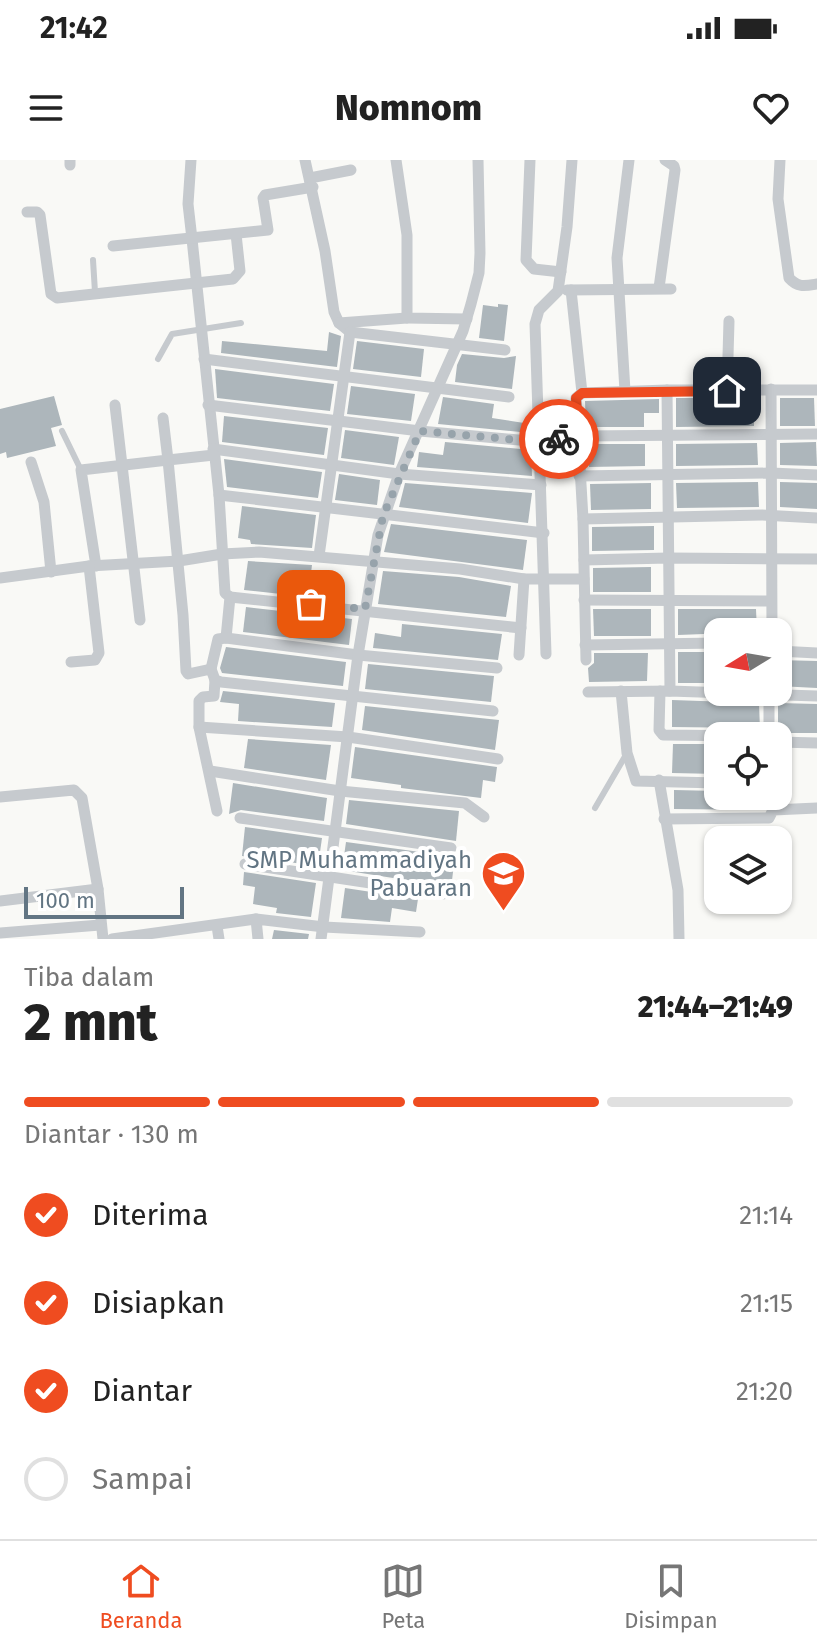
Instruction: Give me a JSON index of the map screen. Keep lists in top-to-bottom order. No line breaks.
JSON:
{"places":{"school or university":["SMP Muhammadiyah Pabuaran"]},"scale_bar":"100 m","north":"left","page":{"status":"21:42","header":"Nomnom","scale":"100 m","heading":["2 mnt","Tiba dalam","21:44–21:49"],"bar":"Diantar · 130 m","list":[["Diterima","21:14"],["Disiapkan","21:15"],["Diantar","21:20"],"Sampai"],"tabs":["Beranda","Peta","Disimpan"]}}
